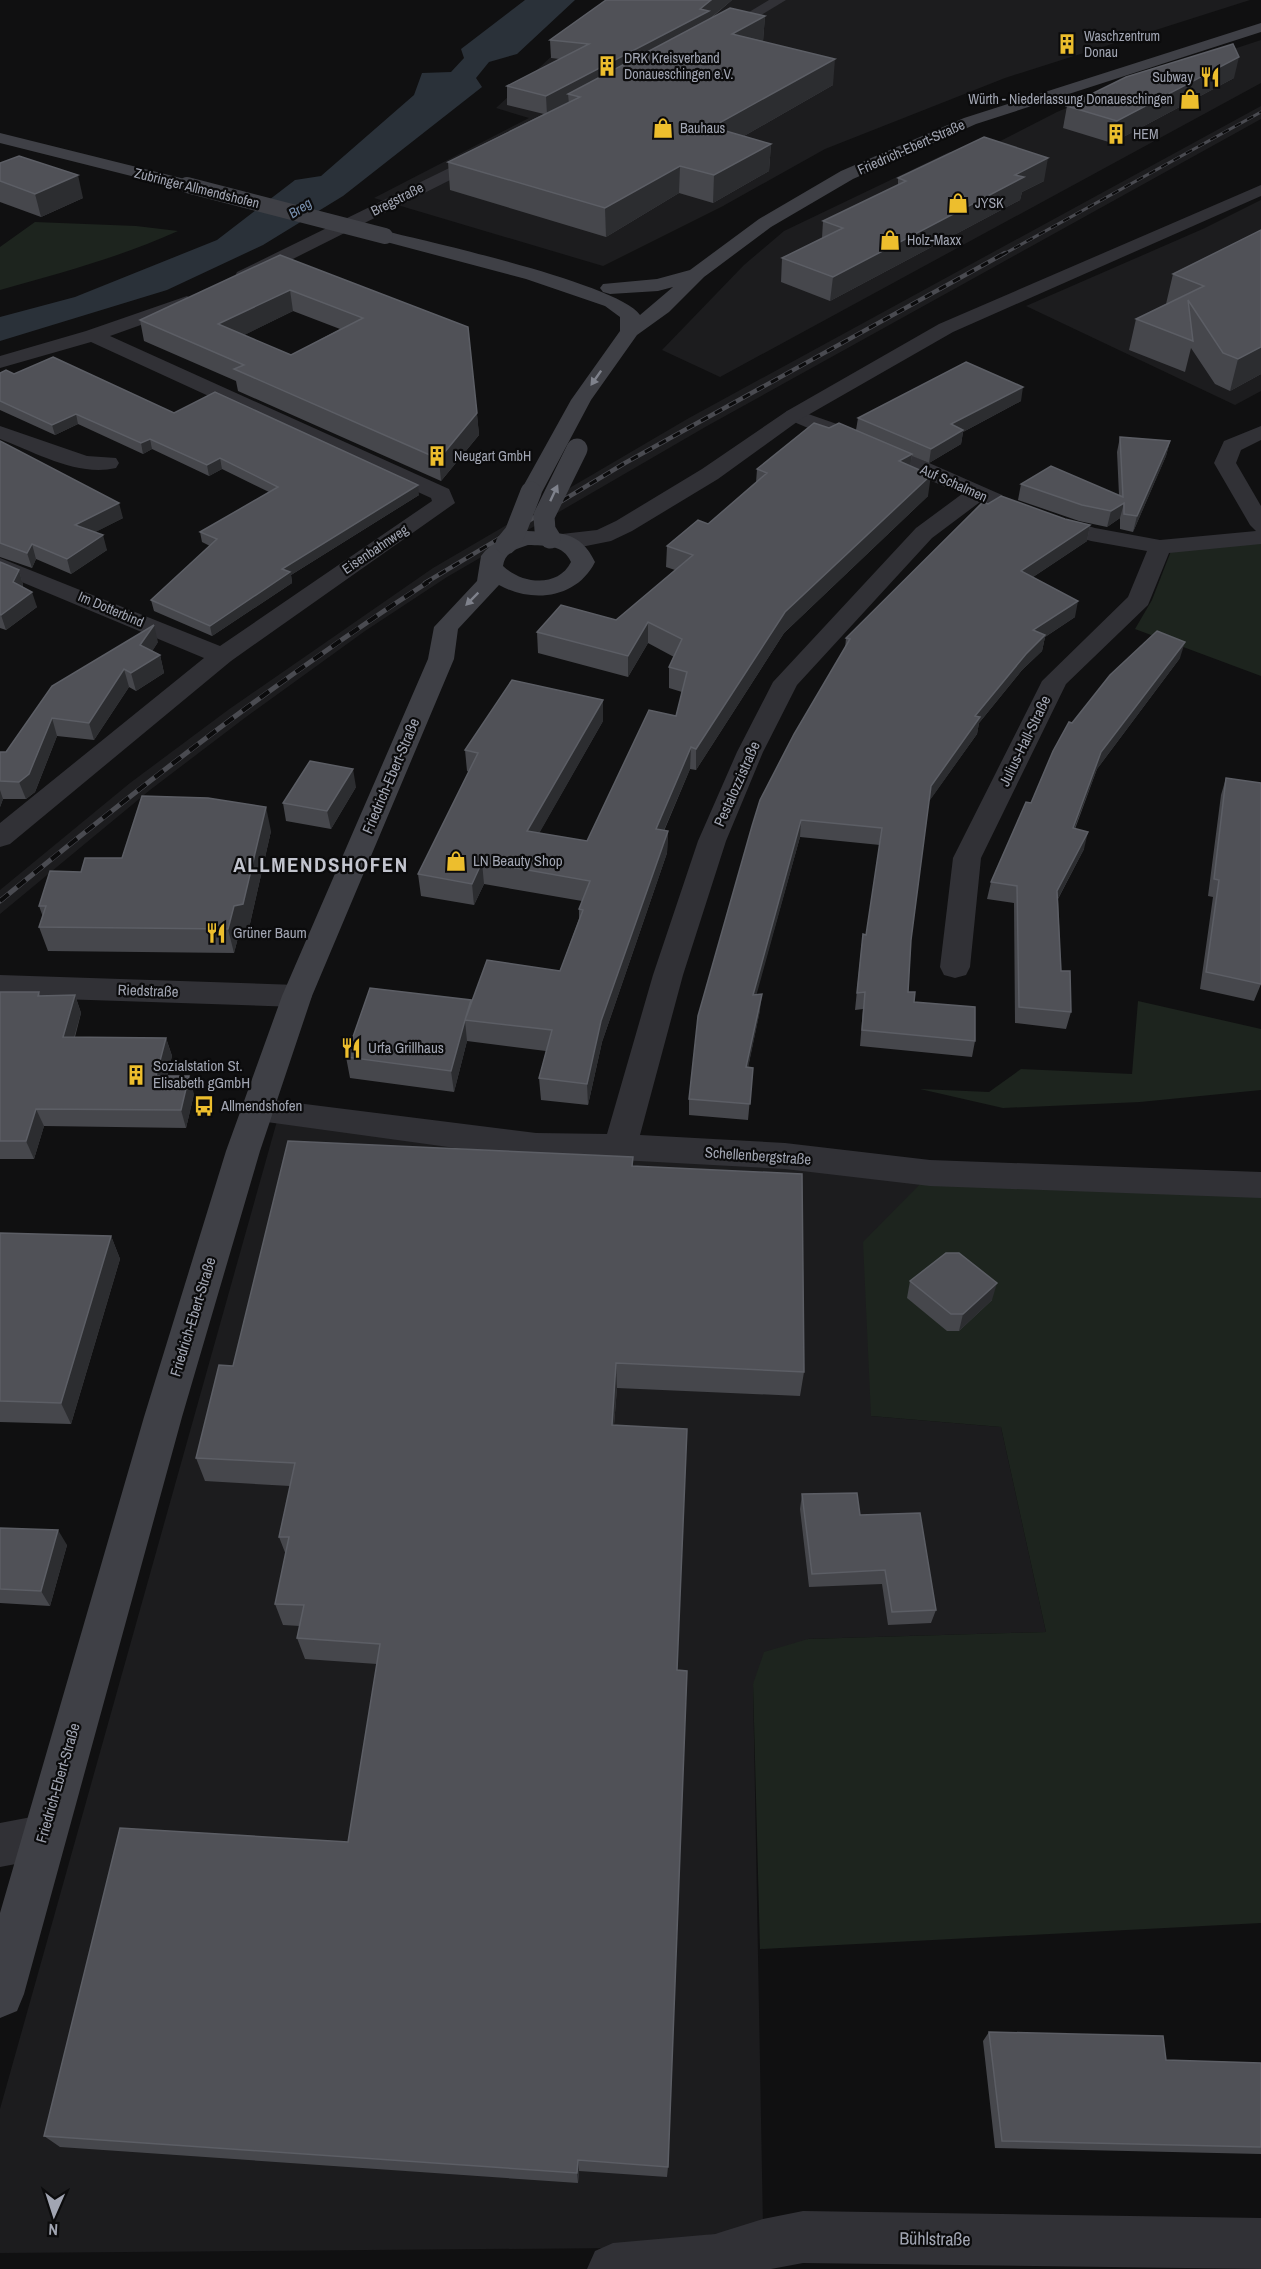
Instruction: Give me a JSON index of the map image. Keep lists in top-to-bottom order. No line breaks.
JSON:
{"streets":{"main road":["Friedrich-Ebert-Straße","Zubringer Allmendshofen"],"street":["Bregstraße","Auf Schalmen","Eisenbahnweg","Im Dotterbind","Julius-Hall-Straße","Pestalozzistraße","Riedstraße","Schellenbergstraße","Bühlstraße"]},"crossings":[["Friedrich-Ebert-Straße","Auf Schalmen"],["Friedrich-Ebert-Straße","Riedstraße"],["Friedrich-Ebert-Straße","Schellenbergstraße"],["Auf Schalmen","Julius-Hall-Straße"],["Auf Schalmen","Pestalozzistraße"],["Eisenbahnweg","Im Dotterbind"],["Pestalozzistraße","Schellenbergstraße"]],"districts":["ALLMENDSHOFEN"],"water":["Breg"],"places":{"building":["Waschzentrum Donau","DRK Kreisverband Donaueschingen e.V.","HEM","Neugart GmbH","Sozialstation St. Elisabeth gGmbH"],"restaurant":["Subway","Grüner Baum","Urfa Grillhaus"],"shop":["Würth - Niederlassung Donaueschingen","Bauhaus","JYSK","Holz-Maxx","LN Beauty Shop"],"bus stop":["Allmendshofen"]},"north":"bottom"}
